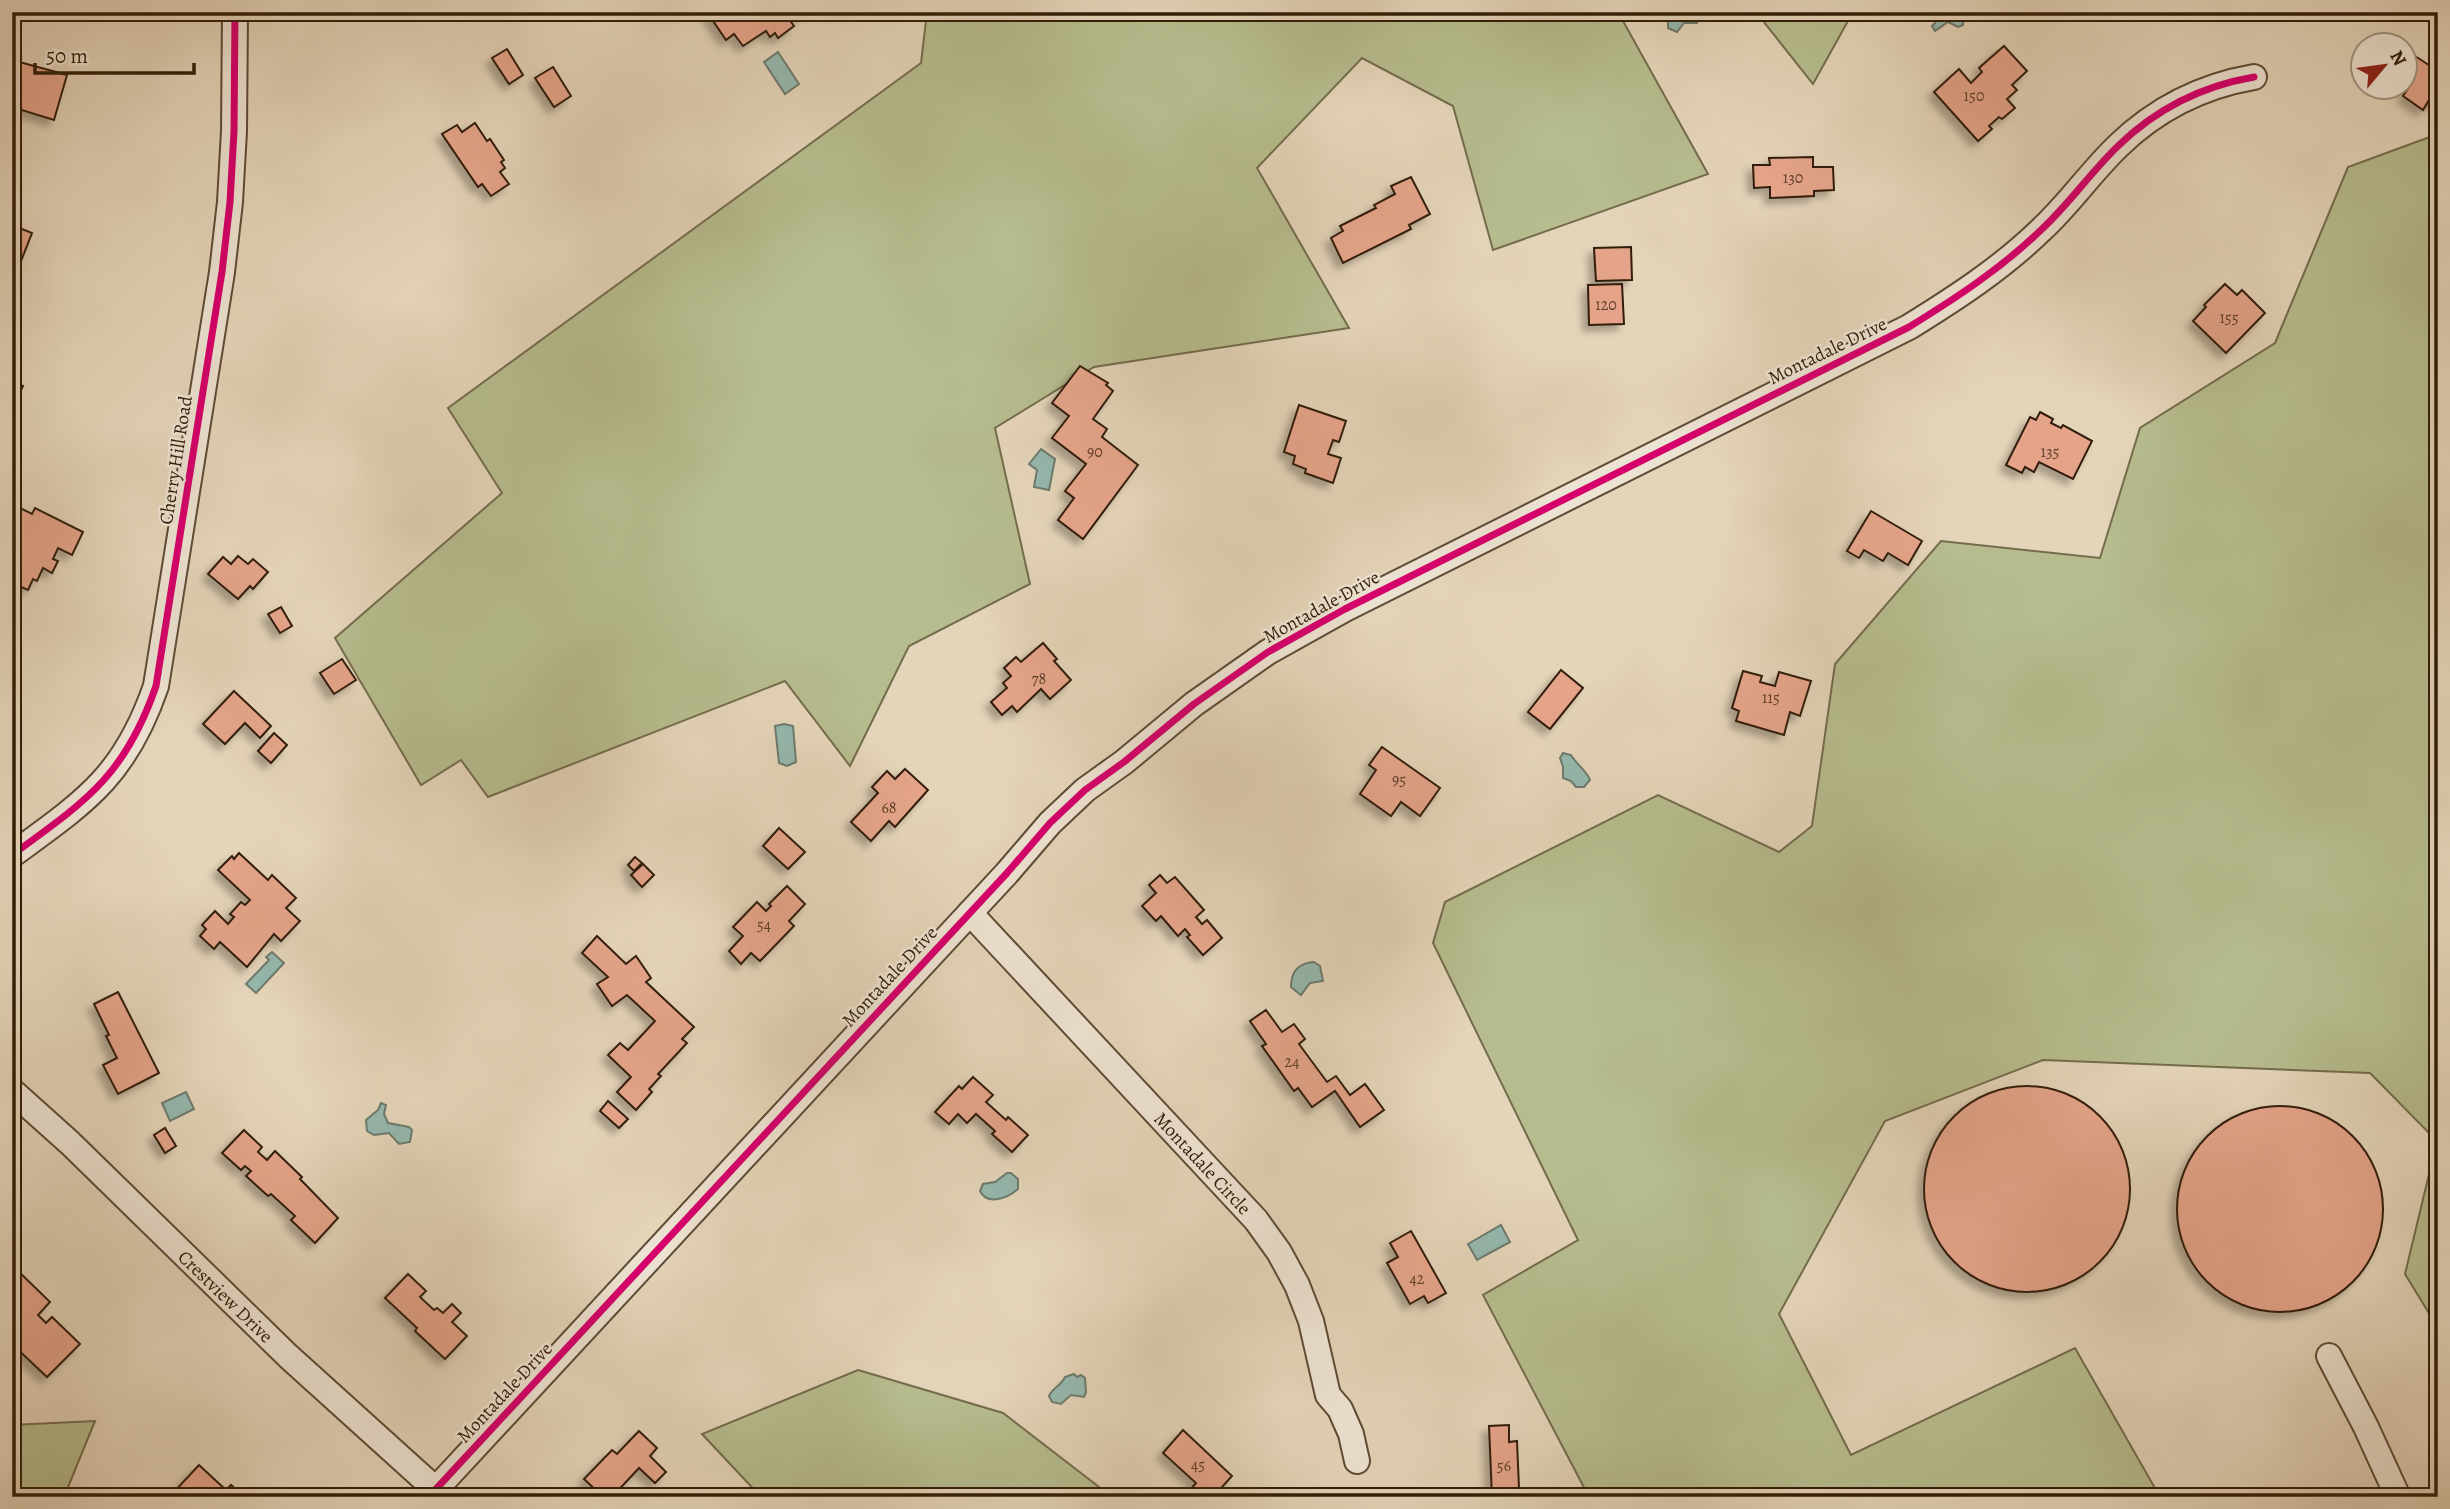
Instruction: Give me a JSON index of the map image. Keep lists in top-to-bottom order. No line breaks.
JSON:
{"streets":{"street":["Montadale Drive","Cherry Hill Road","Montadale Circle","Crestview Drive"]},"crossings":[["Montadale Drive","Montadale Circle"],["Montadale Drive","Crestview Drive"]],"house_numbers":["150","130","120","155","90","135","78","115","95","68","54","24","42","45","56"],"scale_bar":"50 m","north":"top right"}
